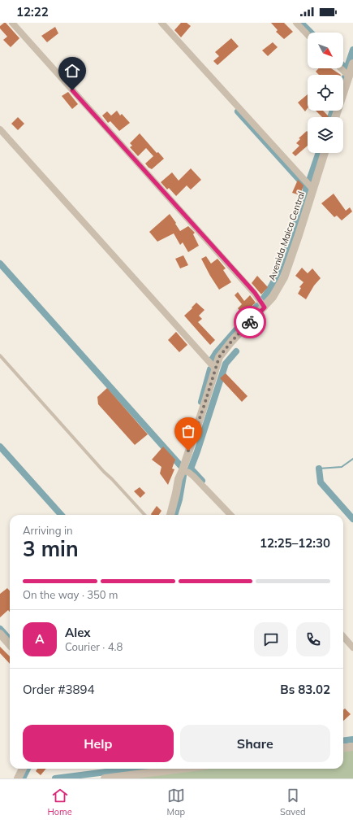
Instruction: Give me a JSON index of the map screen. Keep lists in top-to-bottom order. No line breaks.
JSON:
{"streets":{"street":["Avenida Maica Central"]},"north":"bottom right","page":{"status":"12:22","heading":["3 min","Arriving in","12:25–12:30"],"panel":["Alex","Courier · 4.8","Order #3894","Bs 83.02"],"bar":"On the way · 350 m","round":"A","buttons":["Help","Share"],"tabs":["Home","Map","Saved"]}}
